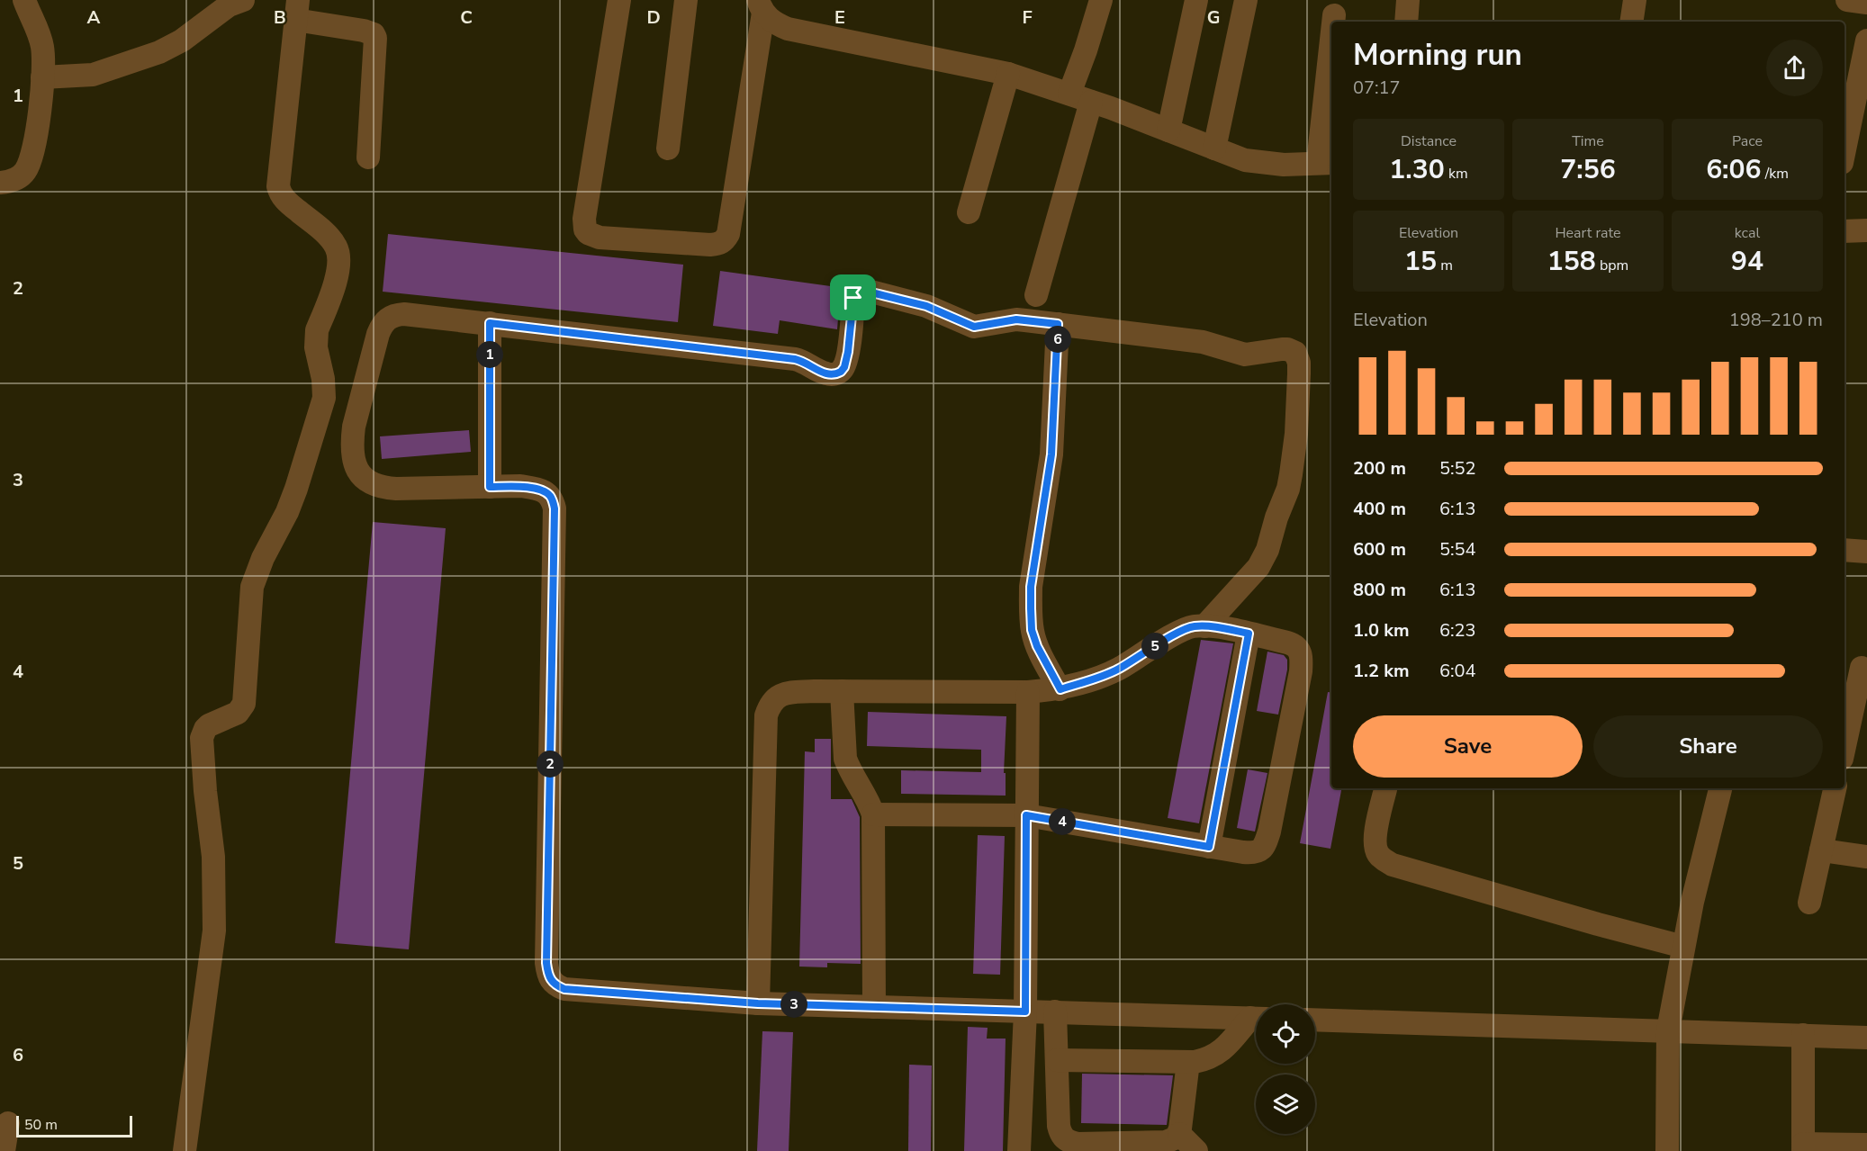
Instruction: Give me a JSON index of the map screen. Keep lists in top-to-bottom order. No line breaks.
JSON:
{"scale_bar":"50 m","page":{"heading":["Morning run","07:17"],"stats":[["Distance","1.30 km"],["Time","7:56"],["Pace","6:06 /km"],["Elevation","15 m"],["Heart rate","158 bpm"],["kcal","94"]],"chart":["Elevation","198–210 m"],"pins":["6","1","5","2","4","3"],"list":[{"name":"200 m","note":"5:52"},{"name":"400 m","note":"6:13"},{"name":"600 m","note":"5:54"},{"name":"800 m","note":"6:13"},{"name":"1.0 km","note":"6:23"},{"name":"1.2 km","note":"6:04"}],"buttons":["Save","Share"],"scale":"50 m"},"grid":{"columns":["A","B","C","D","E","F","G"],"rows":["1","2","3","4","5","6"]}}
